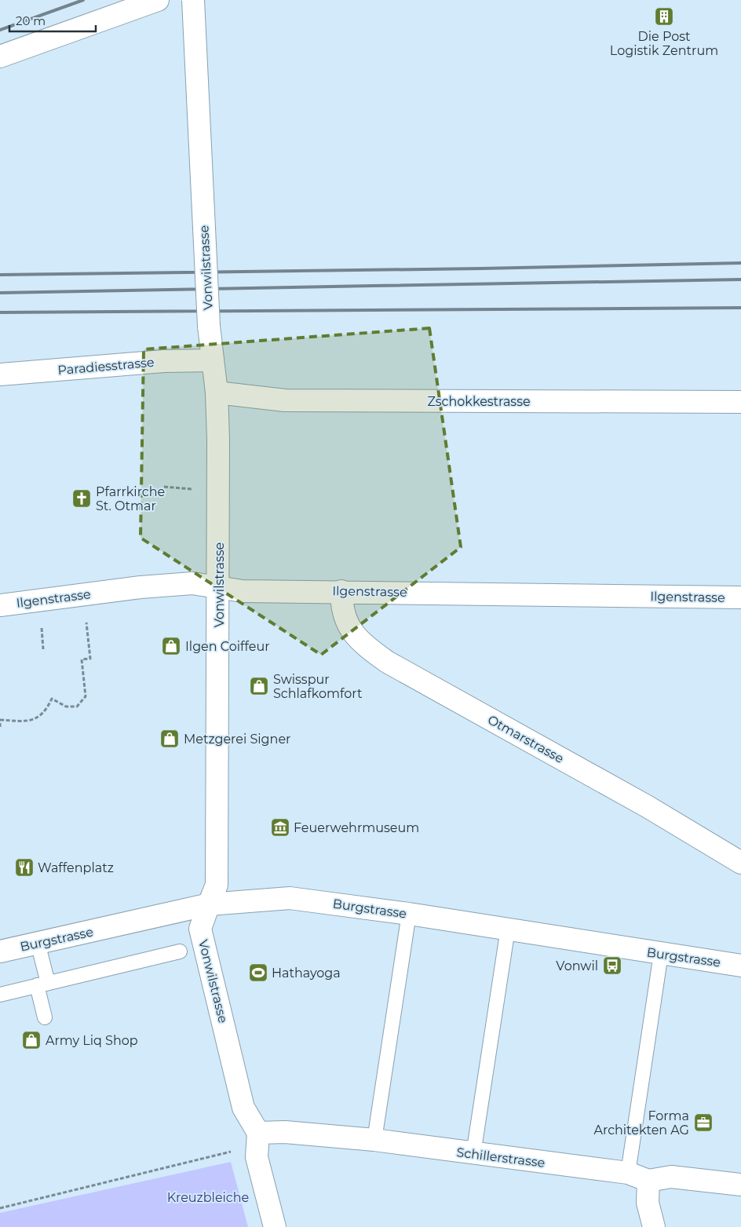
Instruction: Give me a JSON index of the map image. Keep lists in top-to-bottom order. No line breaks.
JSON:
{"streets":{"street":["Vonwilstrasse","Paradiesstrasse","Zschokkestrasse","Ilgenstrasse","Otmarstrasse","Burgstrasse","Schillerstrasse"]},"crossings":[["Vonwilstrasse","Paradiesstrasse"],["Vonwilstrasse","Zschokkestrasse"],["Vonwilstrasse","Ilgenstrasse"],["Vonwilstrasse","Burgstrasse"],["Vonwilstrasse","Schillerstrasse"],["Ilgenstrasse","Otmarstrasse"]],"parks":["Kreuzbleiche"],"places":{"building":["Die Post Logistik Zentrum"],"church":["Pfarrkirche St. Otmar"],"shop":["Ilgen Coiffeur","Swisspur Schlafkomfort","Metzgerei Signer","Army Liq Shop"],"museum":["Feuerwehrmuseum"],"restaurant":["Waffenplatz"],"bus stop":["Vonwil"],"sports":["Hathayoga"],"office":["Forma Architekten AG"]},"scale_bar":"20 m"}
